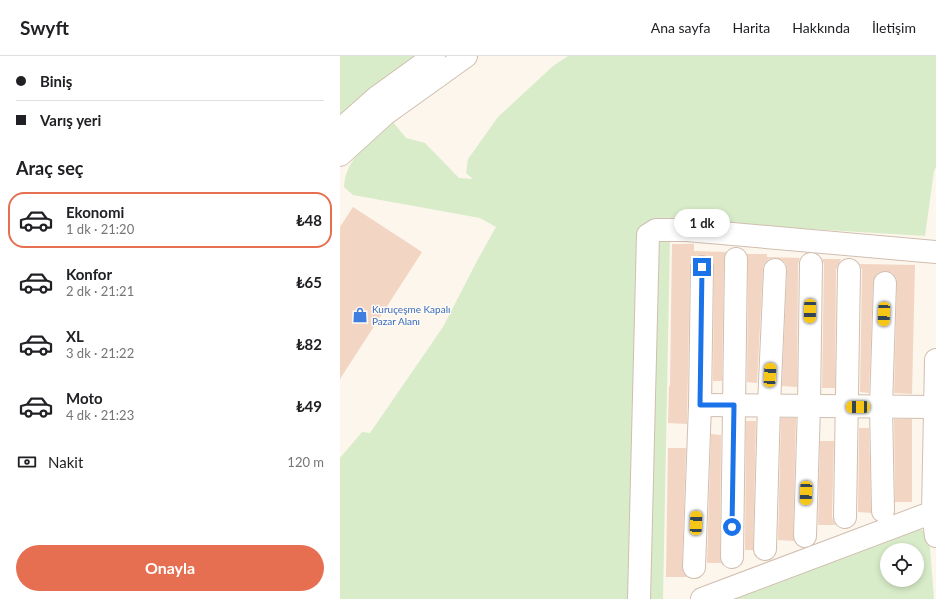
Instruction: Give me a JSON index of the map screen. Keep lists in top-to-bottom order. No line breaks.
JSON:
{"places":{"shop":["Kuruçeşme Kapalı Pazar Alanı"]},"page":{"header":"Swyft","nav":["Ana sayfa","Harita","Hakkında","İletişim"],"banner":["Biniş","Varış yeri"],"heading":"Araç seç","list":[{"name":"Ekonomi","note":"1 dk · 21:20","value":"₺48"},{"name":"Konfor","note":"2 dk · 21:21","value":"₺65"},{"name":"XL","note":"3 dk · 21:22","value":"₺82"},{"name":"Moto","note":"4 dk · 21:23","value":"₺49"}],"bubble":"1 dk","pay":["Nakit","120 m"],"buttons":"Onayla"}}
